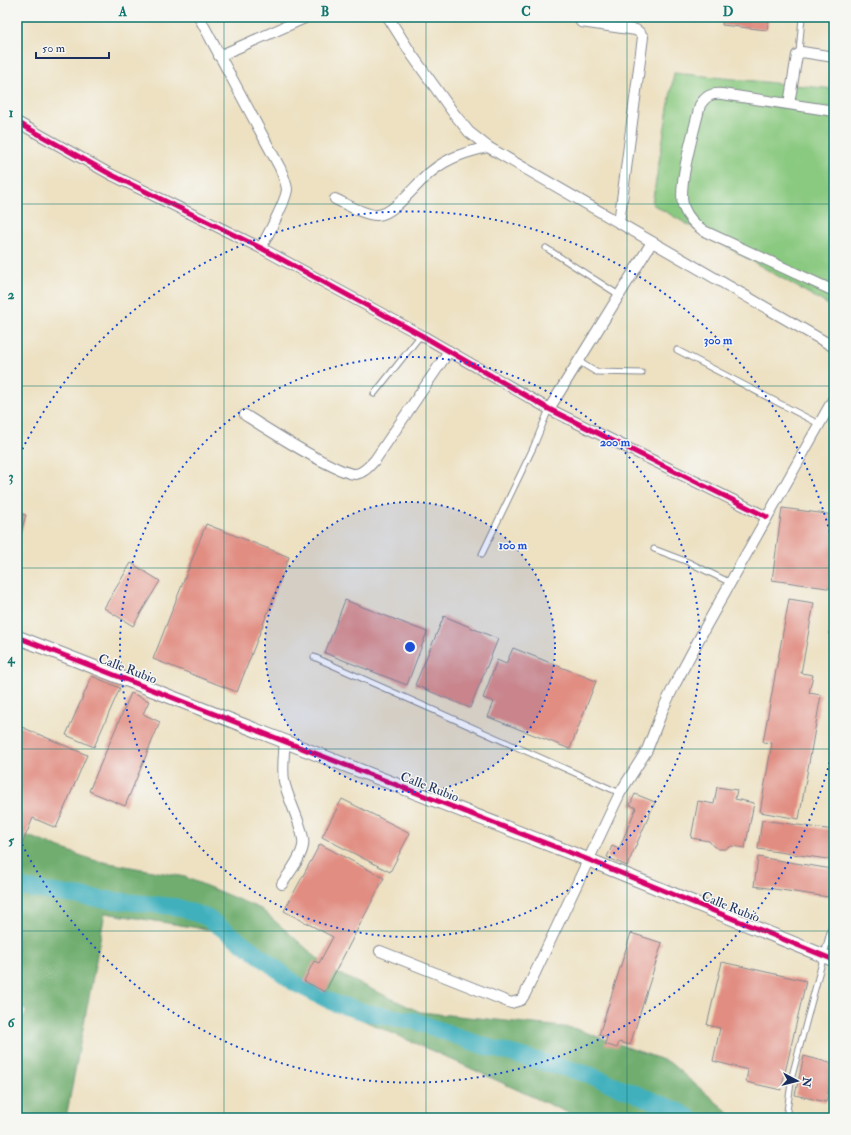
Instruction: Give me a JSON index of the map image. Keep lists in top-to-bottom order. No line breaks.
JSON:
{"streets":{"street":["Calle Rubio"]},"scale_bar":"50 m","north":"right","grid":{"columns":["A","B","C","D"],"rows":["1","2","3","4","5","6"]},"rings":["300 m","200 m","100 m"]}
